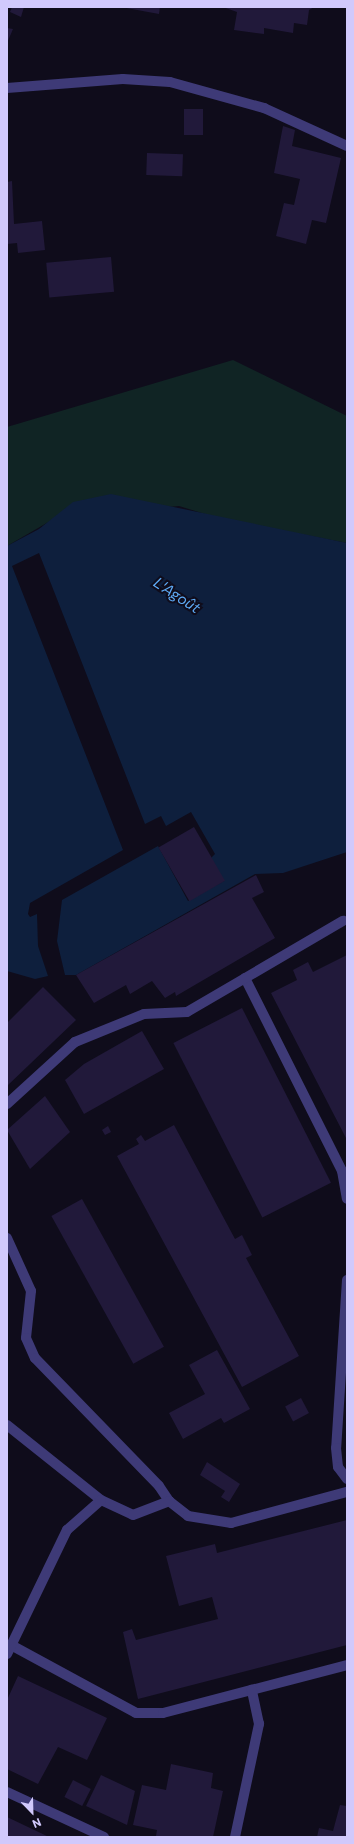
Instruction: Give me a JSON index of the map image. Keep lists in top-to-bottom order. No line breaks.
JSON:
{"water":["L'Agoût"],"north":"bottom right"}
